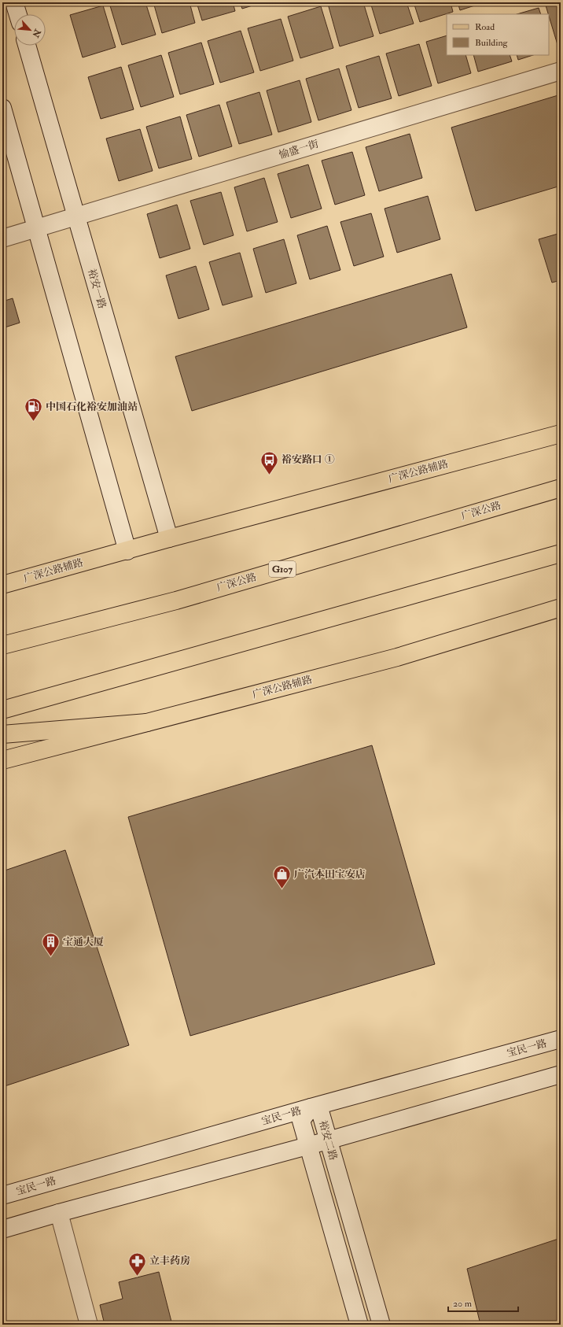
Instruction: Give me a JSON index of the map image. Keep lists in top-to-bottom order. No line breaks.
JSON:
{"streets":{"main road":["愉盛一街","裕安一路","广深公路辅路","广深公路","G107","宝民一路","裕安二路"]},"crossings":[["愉盛一街","裕安一路"],["裕安一路","广深公路辅路"],["宝民一路","裕安二路"]],"places":{"fuel station":["中国石化裕安加油站"],"bus stop":["裕安路口 ①"],"shop":["广汽本田宝安店"],"building":["宝通大厦"],"pharmacy":["立丰药房"]},"legend":["Road","Building"],"scale_bar":"20 m","north":"bottom right"}
